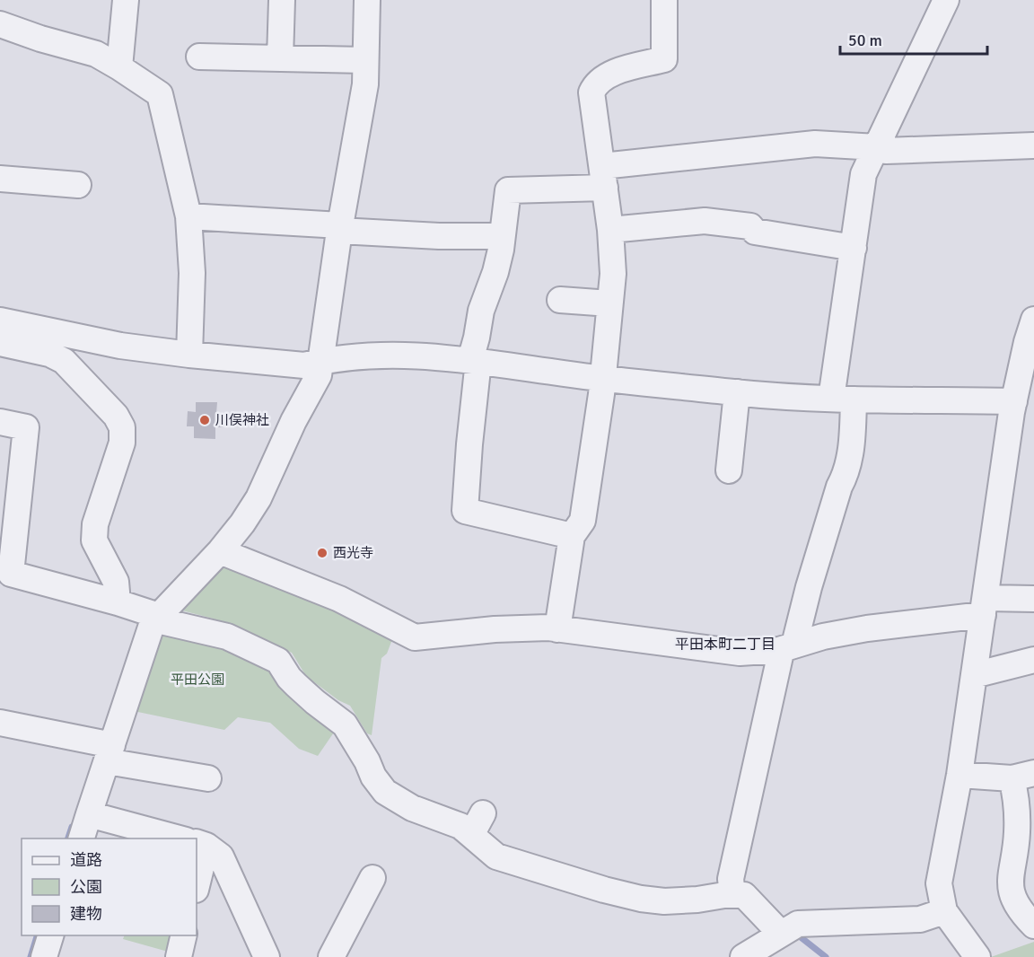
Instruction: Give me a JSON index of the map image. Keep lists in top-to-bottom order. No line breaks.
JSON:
{"districts":["平田本町二丁目"],"parks":["平田公園"],"places":["川俣神社","西光寺"],"legend":["道路","公園","建物"],"scale_bar":"50 m"}
